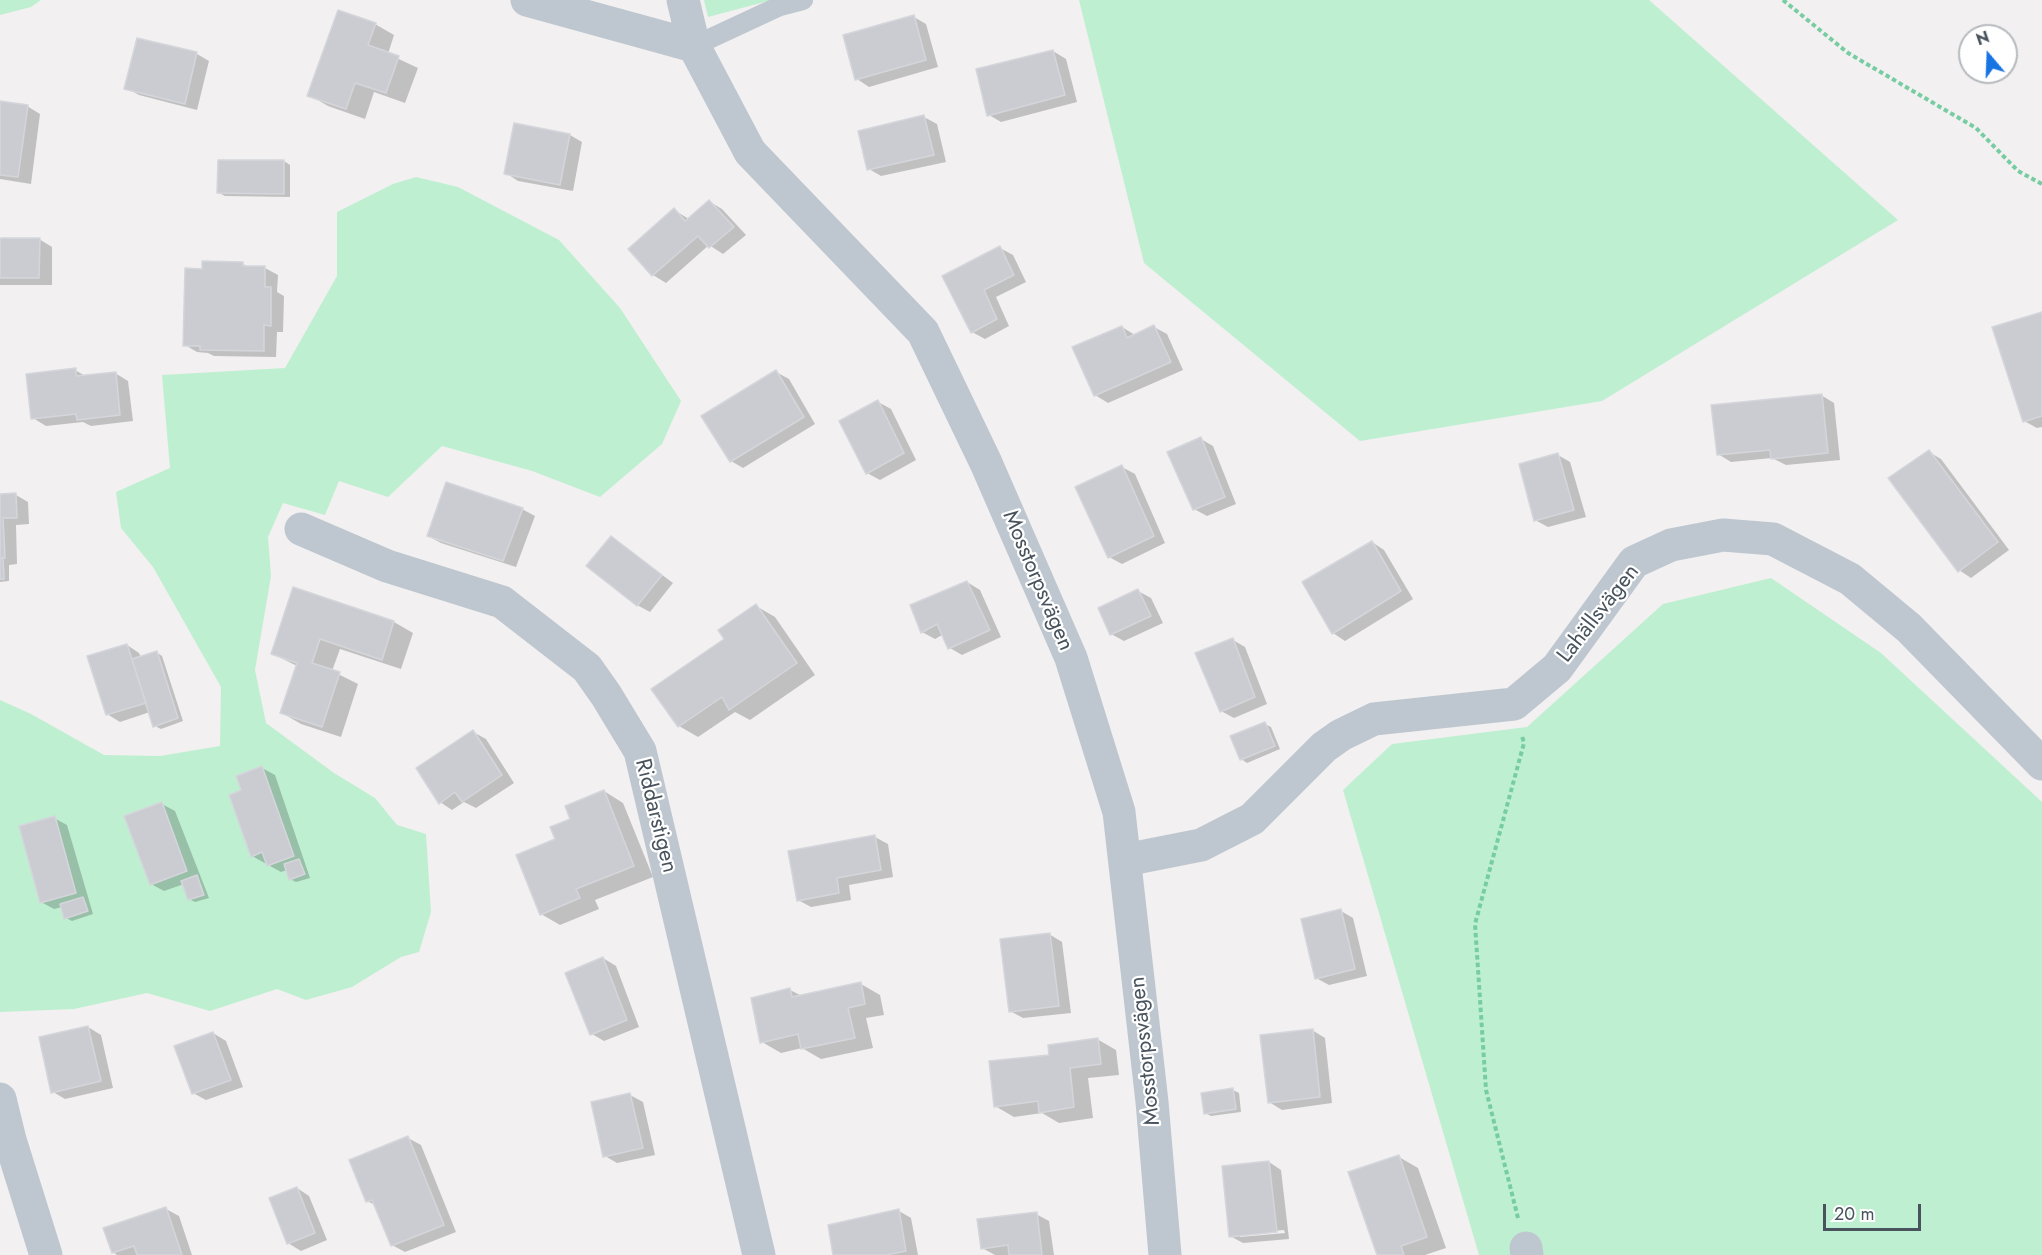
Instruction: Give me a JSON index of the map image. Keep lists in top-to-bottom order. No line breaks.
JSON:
{"streets":{"street":["Mosstorpsvägen","Lahällsvägen","Riddarstigen"]},"scale_bar":"20 m","north":"top"}
